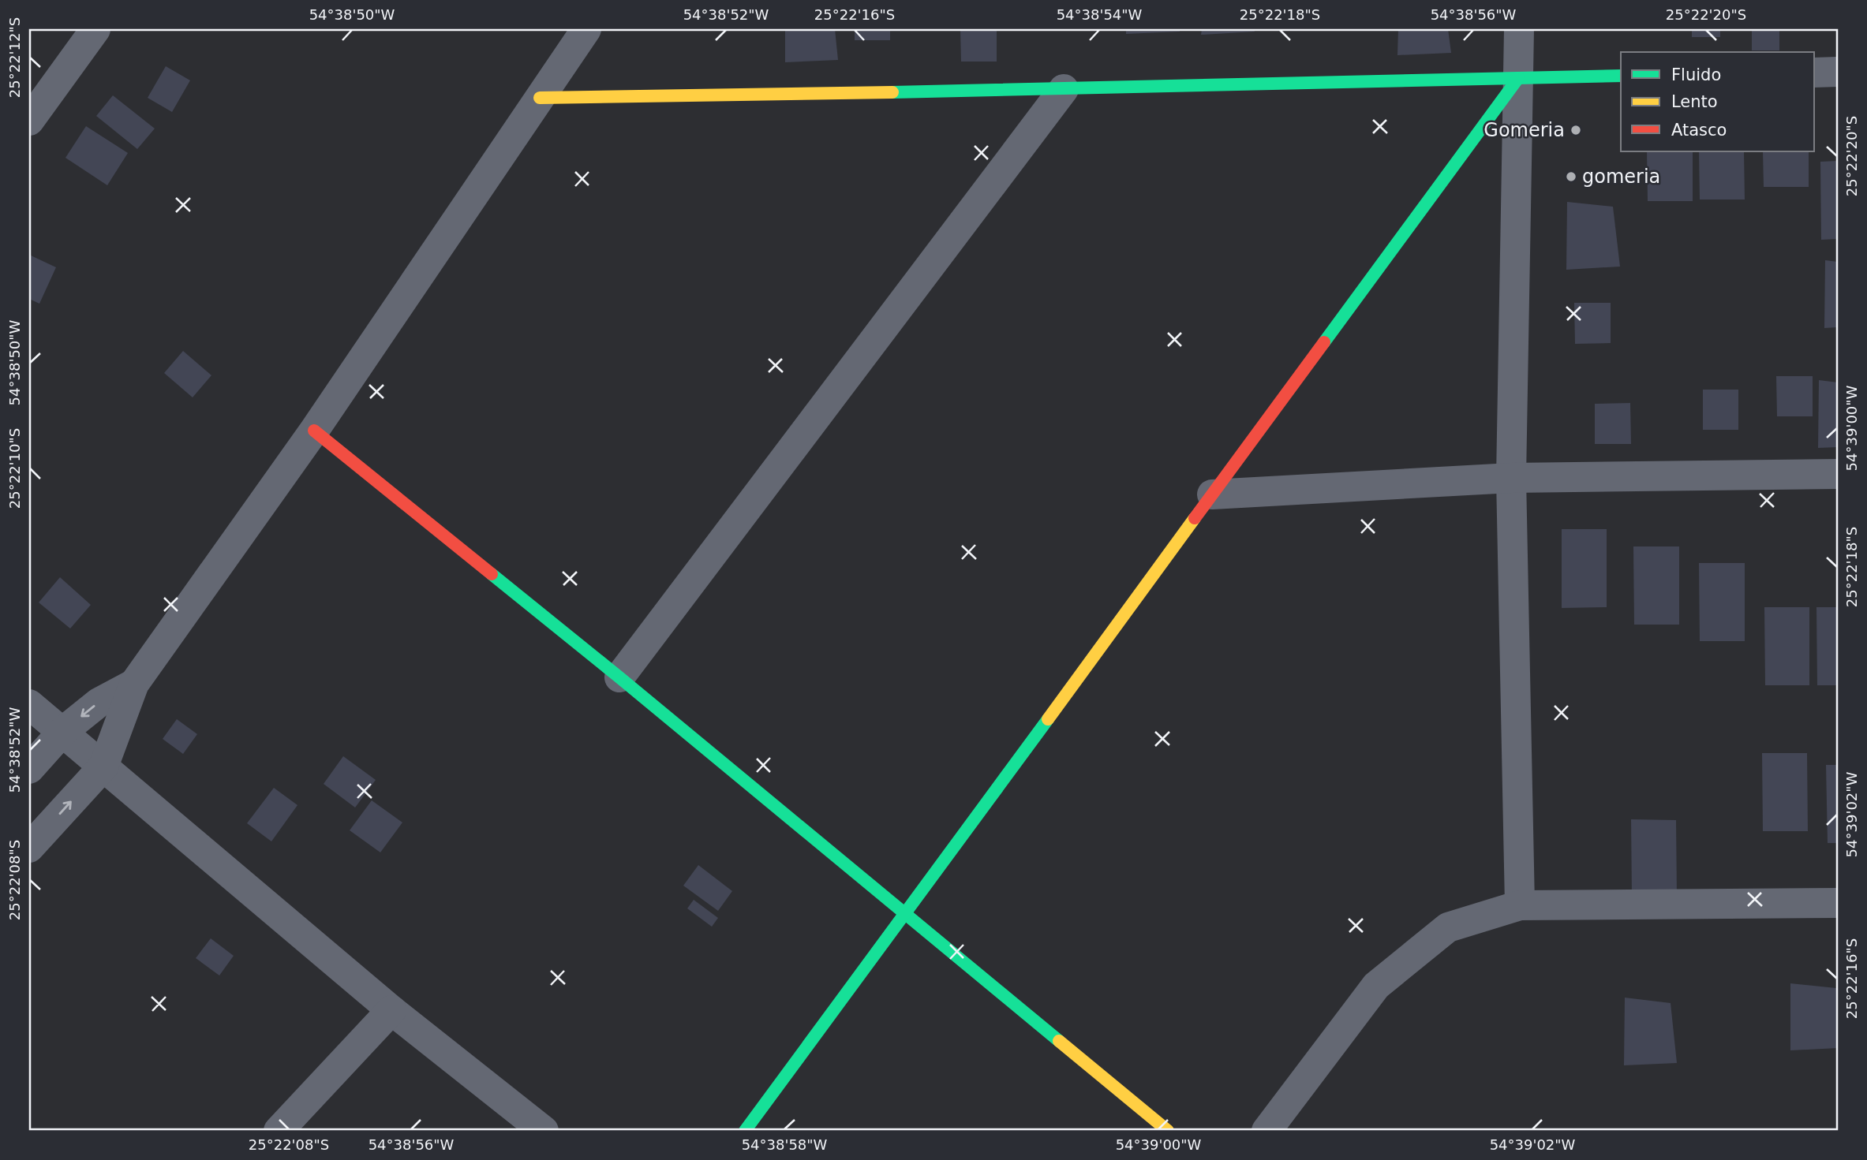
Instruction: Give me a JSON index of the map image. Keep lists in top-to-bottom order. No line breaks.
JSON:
{"places":["Gomeria","gomeria"],"legend":["Fluido","Lento","Atasco"],"coordinates":["54°38'50\"W","54°38'52\"W","25°22'16\"S","54°38'54\"W","25°22'18\"S","54°38'56\"W","25°22'20\"S","25°22'12\"S","54°39'00\"W","25°22'10\"S","54°39'02\"W","25°22'08\"S","54°38'58\"W"]}
